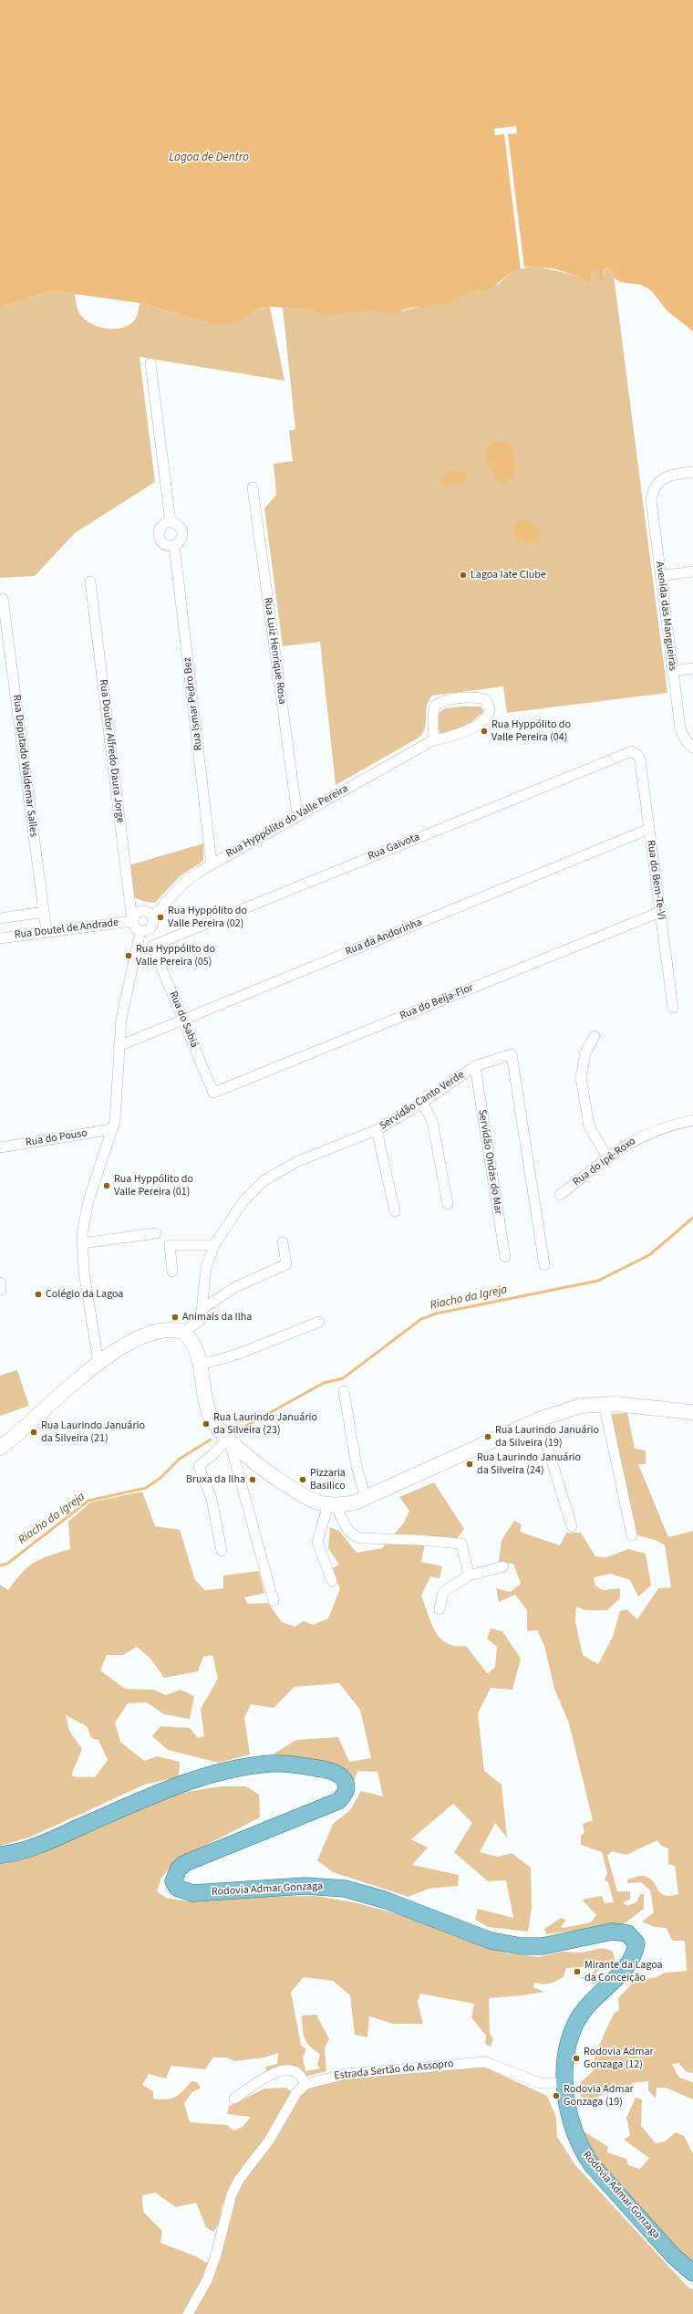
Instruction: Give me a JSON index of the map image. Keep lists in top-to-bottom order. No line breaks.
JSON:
{"streets":{"main road":["Rodovia Admar Gonzaga"],"street":["Avenida das Mangueiras","Rua Luiz Henrique Rosa","Rua Ismar Pedro Bez","Rua Doutor Alfredo Daura Jorge","Rua Deputado Waldemar Salles","Rua Hyppólito do Valle Pereira","Rua Gaivota","Rua do Bem-Te-Vi","Rua Doutel de Andrade","Rua da Andorinha","Rua do Beija-Flor","Rua do Sabiá","Servidão Canto Verde","Rua do Pouso","Servidão Ondas do Mar","Rua do Ipê-Roxo","Estrada Sertão do Assopro"]},"crossings":[["Rua Luiz Henrique Rosa","Rua Hyppólito do Valle Pereira"],["Rua Ismar Pedro Bez","Rua Hyppólito do Valle Pereira"],["Rua Doutor Alfredo Daura Jorge","Rua Hyppólito do Valle Pereira"],["Rua Doutor Alfredo Daura Jorge","Rua Doutel de Andrade"],["Rua Deputado Waldemar Salles","Rua Doutel de Andrade"],["Rua Hyppólito do Valle Pereira","Rua Doutel de Andrade"],["Rua Gaivota","Rua do Bem-Te-Vi"],["Rua Gaivota","Rua do Sabiá"],["Rua do Bem-Te-Vi","Rua da Andorinha"],["Rua do Bem-Te-Vi","Rua do Beija-Flor"],["Rua da Andorinha","Rua do Sabiá"],["Rua do Beija-Flor","Rua do Sabiá"],["Servidão Canto Verde","Servidão Ondas do Mar"],["Rodovia Admar Gonzaga","Estrada Sertão do Assopro"]],"water":["Lagoa de Dentro","Riacho da Igreja"],"places":["Lagoa Iate Clube","Rua Hyppólito do Valle Pereira (04)","Rua Hyppólito do Valle Pereira (02)","Rua Hyppólito do Valle Pereira (05)","Rua Hyppólito do Valle Pereira (01)","Colégio da Lagoa","Animais da Ilha","Rua Laurindo Januário da Silveira (23)","Rua Laurindo Januário da Silveira (21)","Rua Laurindo Januário da Silveira (19)","Rua Laurindo Januário da Silveira (24)","Bruxa da Ilha","Pizzaria Basilico","Mirante da Lagoa da Conceição","Rodovia Admar Gonzaga (12)","Rodovia Admar Gonzaga (19)"]}
